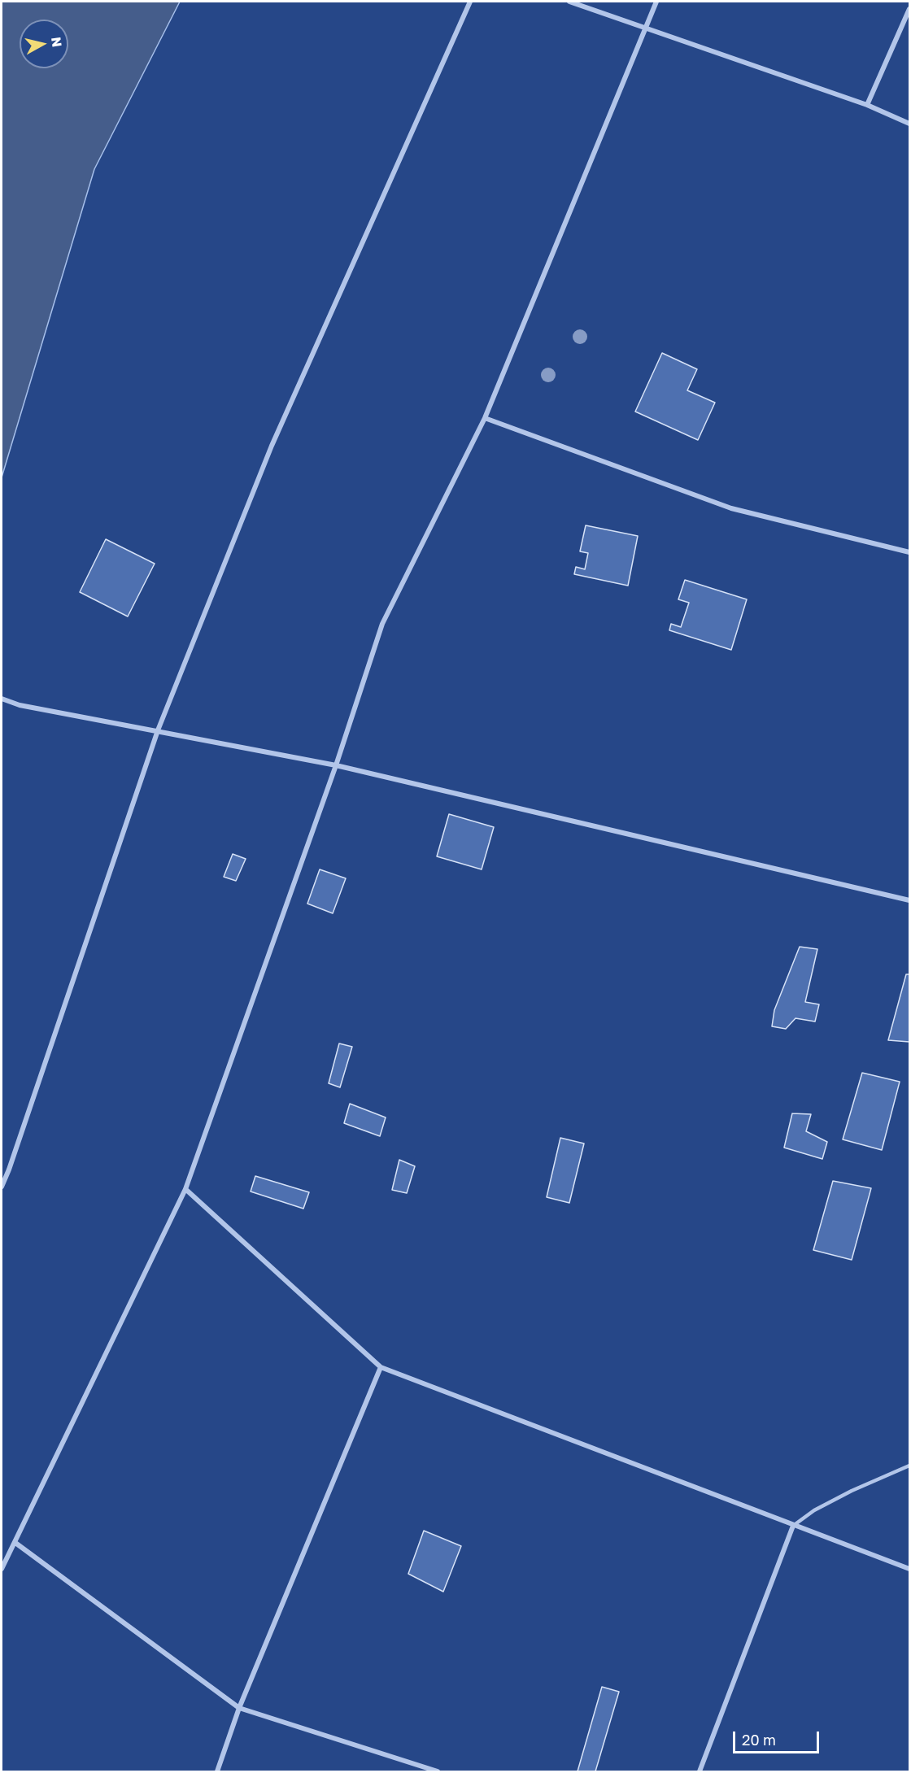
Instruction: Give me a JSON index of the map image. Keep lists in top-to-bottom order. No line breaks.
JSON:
{"scale_bar":"20 m","north":"right"}
